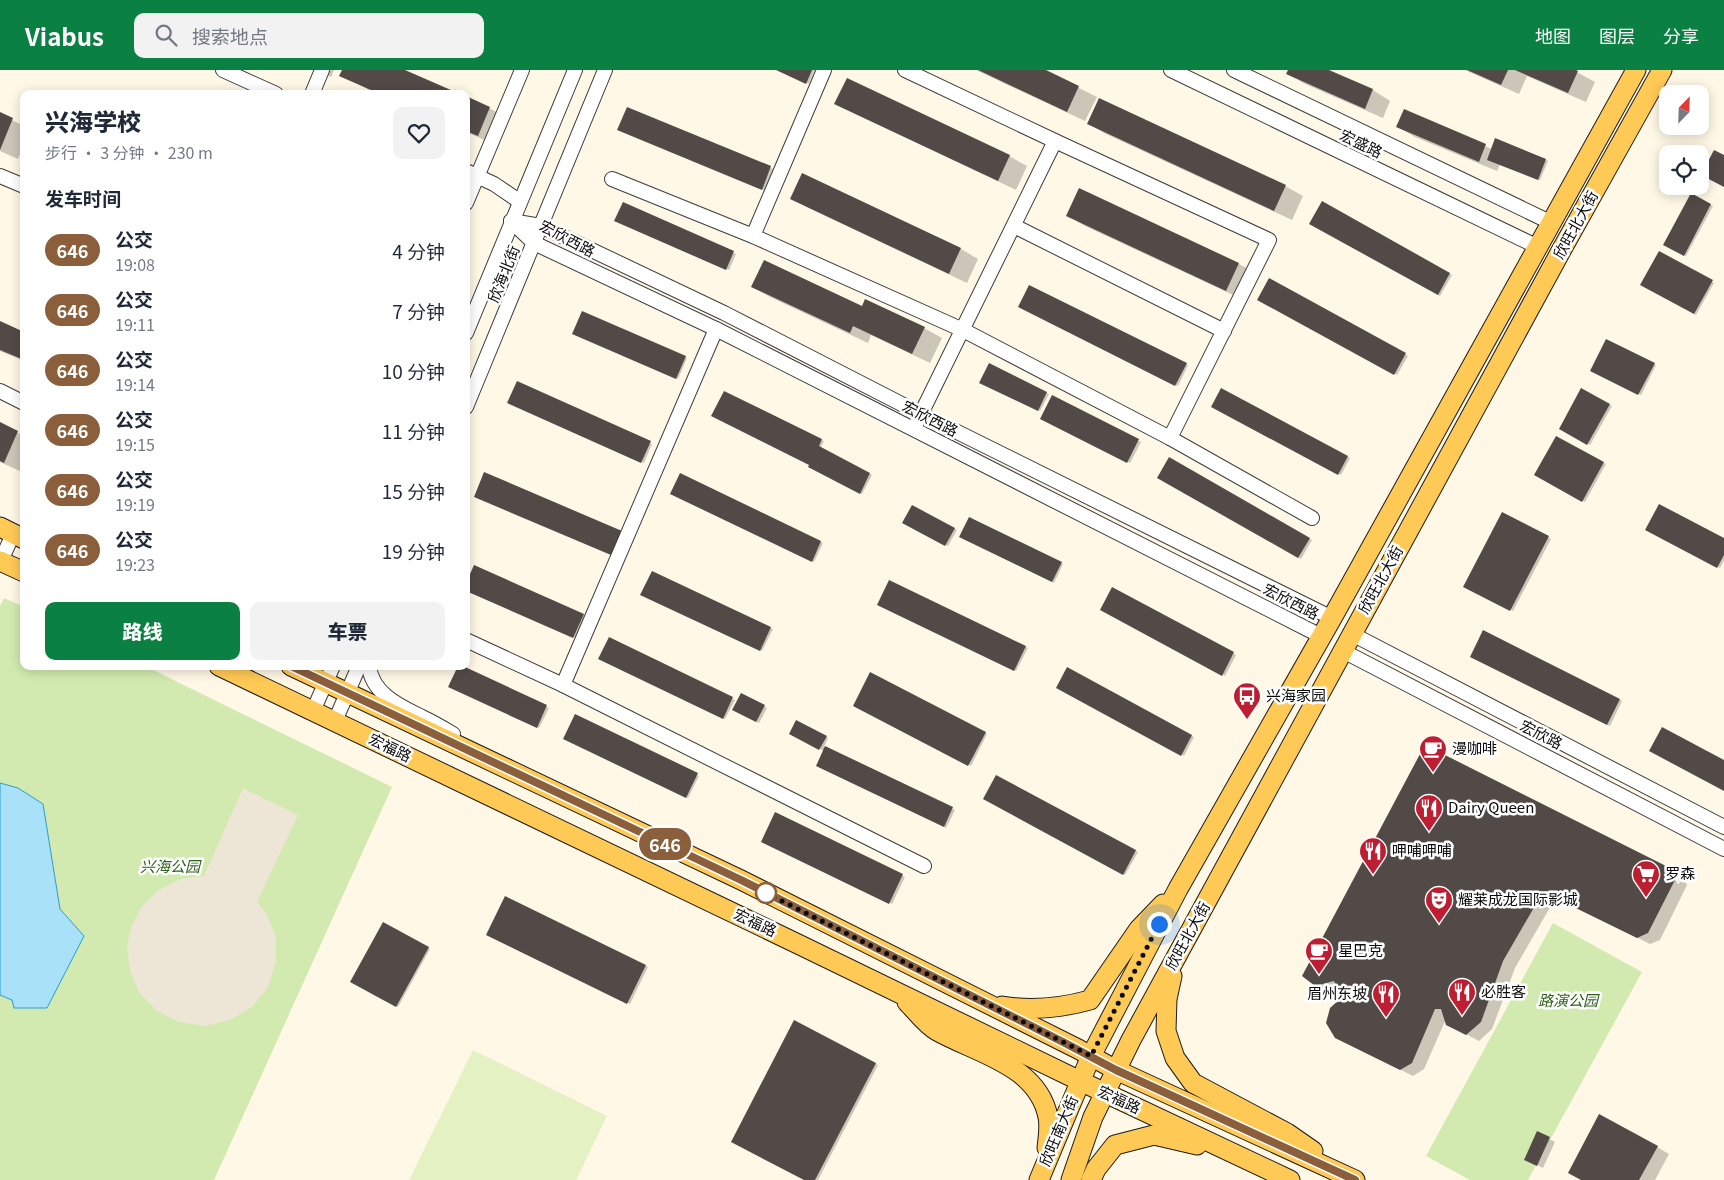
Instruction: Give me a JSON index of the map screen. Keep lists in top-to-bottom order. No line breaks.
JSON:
{"streets":{"main road":["欣旺北大街","宏福路","欣旺南大街"],"street":["宏盛路","宏欣西路","欣海北街","宏欣路"]},"crossings":[["宏盛路","欣旺北大街"],["欣旺北大街","宏欣西路"],["欣旺北大街","宏欣路"],["欣旺北大街","宏福路"],["欣旺北大街","欣旺南大街"],["宏欣西路","欣海北街"],["宏福路","欣旺南大街"]],"parks":["兴海公园","路演公园"],"places":{"bus stop":["兴海家园"],"cafe":["漫咖啡","星巴克"],"restaurant":["Dairy Queen","呷哺呷哺","必胜客","眉州东坡"],"supermarket":["罗森"],"theatre":["耀莱成龙国际影城"]},"lines":["bus line 646"],"north":"top right","page":{"header":"Viabus","search":"搜索地点","nav":["地图","图层","分享"],"on_map":"646","heading":[["兴海学校","步行 · 3 分钟 · 230 m"],"发车时间"],"list":[{"mark":"646","name":"公交","note":"19:08","value":"4 分钟"},{"mark":"646","name":"公交","note":"19:11","value":"7 分钟"},{"mark":"646","name":"公交","note":"19:14","value":"10 分钟"},{"mark":"646","name":"公交","note":"19:15","value":"11 分钟"},{"mark":"646","name":"公交","note":"19:19","value":"15 分钟"},{"mark":"646","name":"公交","note":"19:23","value":"19 分钟"}],"buttons":["路线","车票"]}}
